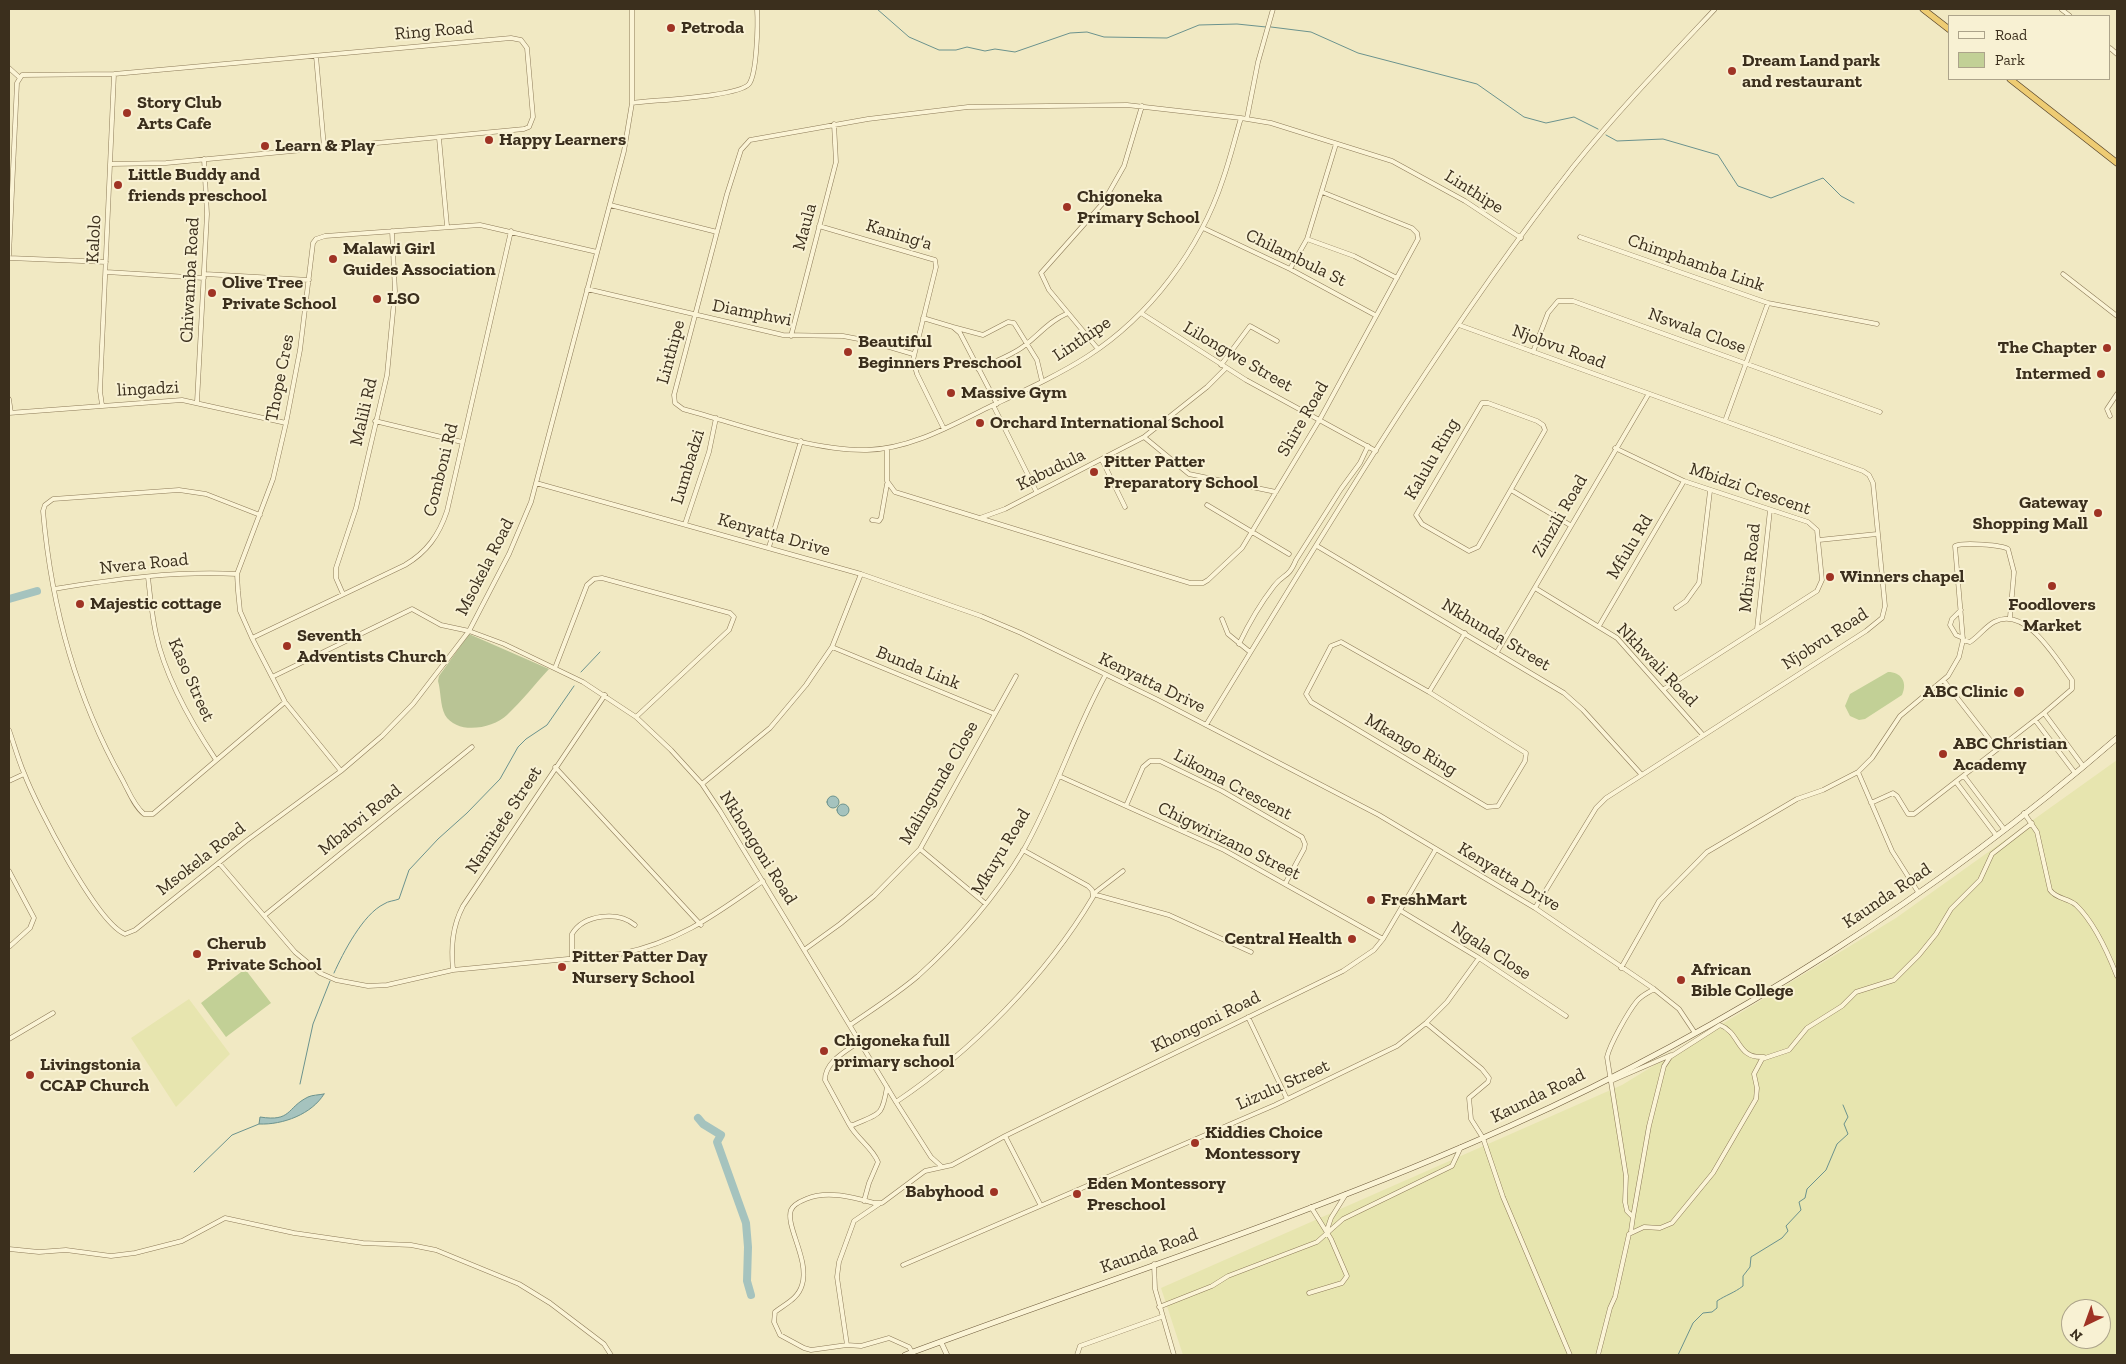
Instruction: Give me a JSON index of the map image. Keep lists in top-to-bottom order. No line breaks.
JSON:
{"streets":{"main road":["Kaunda Road"],"street":["Ring Road","Linthipe","Maula","Kaning'a","Kalolo","Chilambula St","Chimphamba Link","Chiwamba Road","Diamphwi","Nswala Close","Njobvu Road","Lilongwe Street","Thope Cres","lingadzi","Malili Rd","Shire Road","Kalulu Ring","Lumbadzi","Comboni Rd","Kabudula","Mbidzi Crescent","Zinzili Road","Kenyatta Drive","Mfulu Rd","Nvera Road","Msokela Road","Mbira Road","Nkhunda Street","Nkhwali Road","Bunda Link","Kaso Street","Mkango Ring","Malingunde Close","Likoma Crescent","Mbabvi Road","Namitete Street","Chigwirizano Street","Nkhongoni Road","Mkuyu Road","Ngala Close","Khongoni Road","Lizulu Street"]},"crossings":[["Ring Road","Kalolo"],["Ring Road","Chiwamba Road"],["Linthipe","Maula"],["Linthipe","Chilambula St"],["Linthipe","Diamphwi"],["Linthipe","Lilongwe Street"],["Linthipe","Lumbadzi"],["Maula","Kaning'a"],["Maula","Diamphwi"],["Kaning'a","Diamphwi"],["Kalolo","lingadzi"],["Chilambula St","Shire Road"],["Chimphamba Link","Nswala Close"],["Chimphamba Link","Njobvu Road"],["Chiwamba Road","lingadzi"],["Diamphwi","Msokela Road"],["Nswala Close","Njobvu Road"],["Njobvu Road","Zinzili Road"],["Njobvu Road","Kenyatta Drive"],["Njobvu Road","Nkhunda Street"],["Njobvu Road","Nkhwali Road"],["Lilongwe Street","Shire Road"],["Lilongwe Street","Kabudula"],["Thope Cres","lingadzi"],["Thope Cres","Malili Rd"],["Thope Cres","Comboni Rd"],["Thope Cres","Nvera Road"],["Thope Cres","Msokela Road"],["Thope Cres","Nkhongoni Road"],["Malili Rd","Comboni Rd"],["Shire Road","Kabudula"],["Lumbadzi","Kenyatta Drive"],["Mbidzi Crescent","Zinzili Road"],["Mbidzi Crescent","Mfulu Rd"],["Mbidzi Crescent","Mbira Road"],["Mbidzi Crescent","Nkhwali Road"],["Zinzili Road","Nkhunda Street"],["Zinzili Road","Nkhwali Road"],["Kenyatta Drive","Msokela Road"],["Kenyatta Drive","Mkuyu Road"],["Kenyatta Drive","Kaunda Road"],["Kenyatta Drive","Khongoni Road"],["Mfulu Rd","Nkhwali Road"],["Nvera Road","Kaso Street"],["Msokela Road","Nkhongoni Road"],["Bunda Link","Malingunde Close"],["Malingunde Close","Nkhongoni Road"],["Likoma Crescent","Chigwirizano Street"],["Namitete Street","Nkhongoni Road"],["Chigwirizano Street","Mkuyu Road"],["Chigwirizano Street","Khongoni Road"],["Nkhongoni Road","Mkuyu Road"],["Nkhongoni Road","Khongoni Road"],["Ngala Close","Khongoni Road"],["Ngala Close","Lizulu Street"]],"places":["Petroda","Dream Land park and restaurant","Story Club Arts Cafe","Happy Learners","Learn & Play","Little Buddy and friends preschool","Chigoneka Primary School","Malawi Girl Guides Association","Olive Tree Private School","LSO","The Chapter","Beautiful Beginners Preschool","Intermed","Massive Gym","Orchard International School","Pitter Patter Preparatory School","Gateway Shopping Mall","Winners chapel","Foodlovers Market","Majestic cottage","Seventh Adventists Church","ABC Clinic","ABC Christian Academy","FreshMart","Central Health","Cherub Private School","Pitter Patter Day Nursery School","African Bible College","Chigoneka full primary school","Livingstonia CCAP Church","Kiddies Choice Montessory","Babyhood","Eden Montessory Preschool"],"legend":["Road","Park"],"north":"bottom left"}
